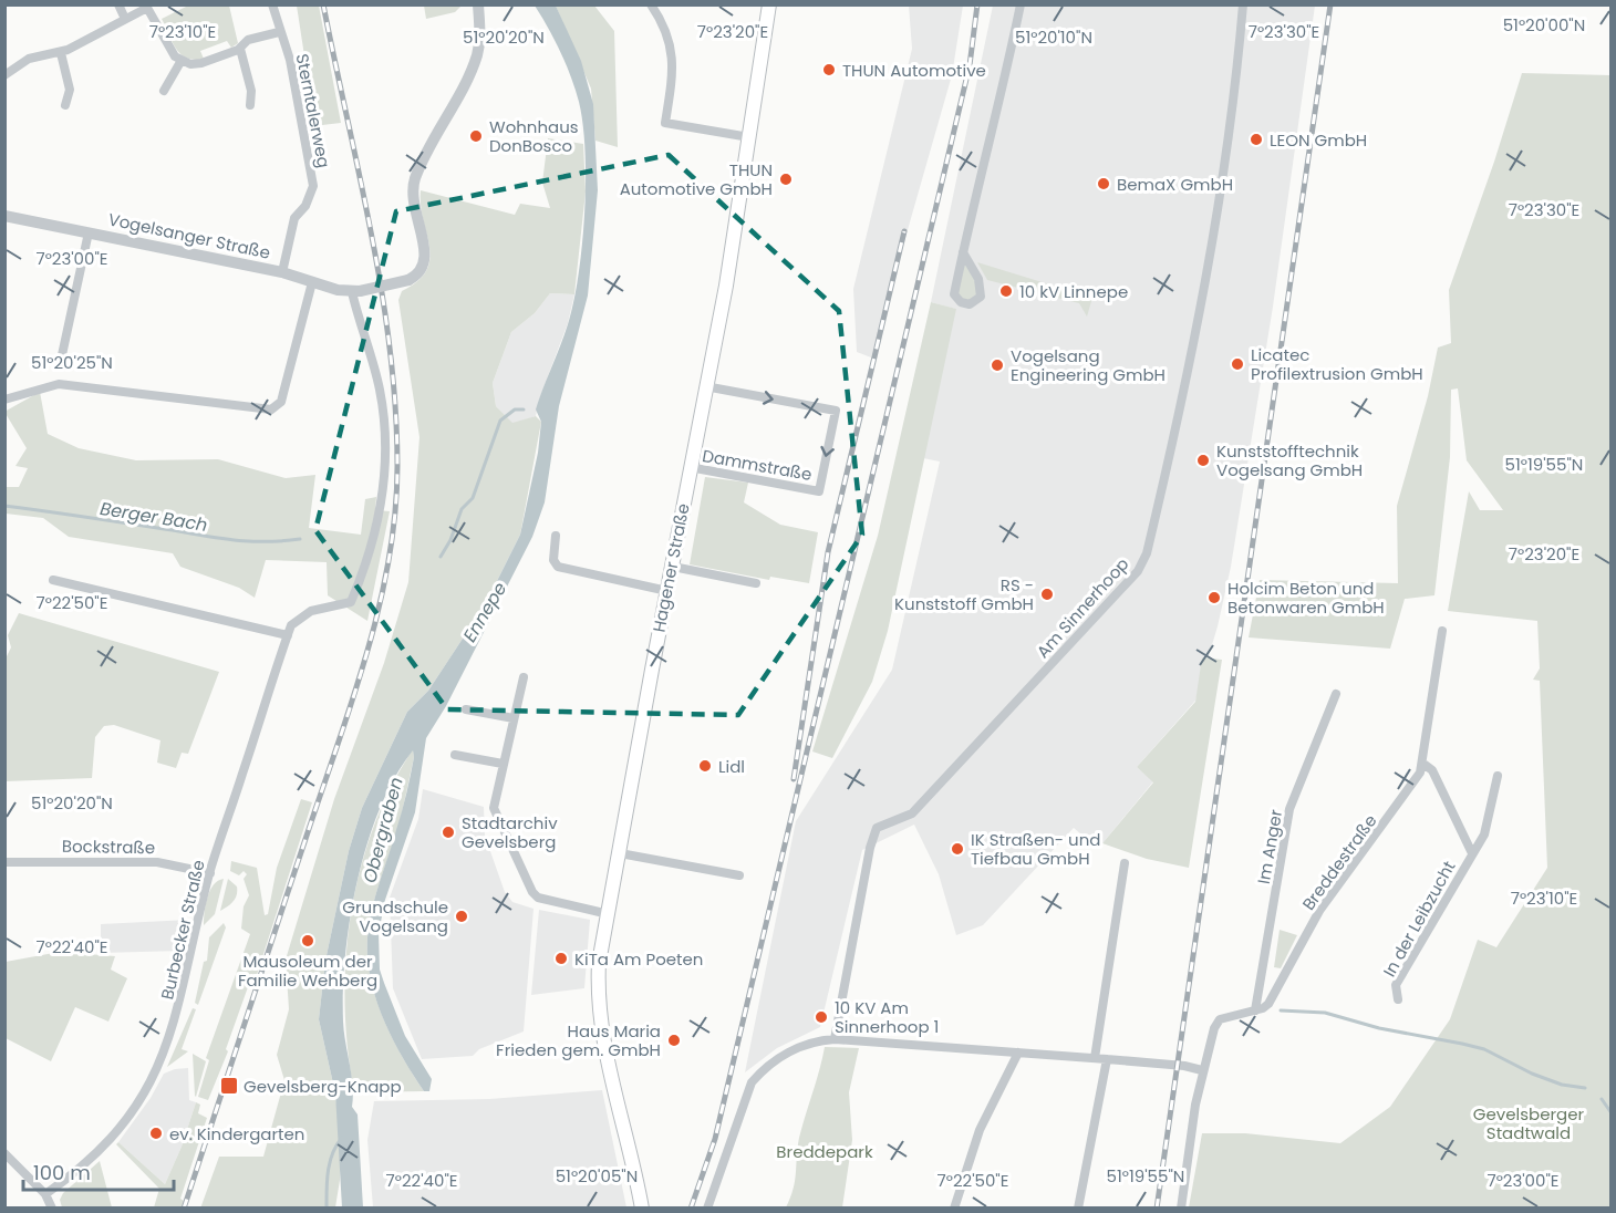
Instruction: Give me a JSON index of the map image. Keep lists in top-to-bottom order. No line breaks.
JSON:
{"streets":{"main road":["Hagener Straße"],"street":["Sterntalerweg","Vogelsanger Straße","Dammstraße","Am Sinnerhoop","Bockstraße","Im Anger","Breddestraße","In der Leibzucht","Burbecker Straße"]},"crossings":[["Sterntalerweg","Vogelsanger Straße"],["Vogelsanger Straße","Burbecker Straße"],["Dammstraße","Hagener Straße"],["Bockstraße","Burbecker Straße"],["Im Anger","Breddestraße"],["Breddestraße","In der Leibzucht"]],"water":["Berger Bach","Ennepe","Obergraben"],"parks":["Gevelsberger Stadtwald","Breddepark"],"places":{"other":["THUN Automotive","Wohnhaus DonBosco","LEON GmbH","THUN Automotive GmbH","BemaX GmbH","10 kV Linnepe","Licatec Profilextrusion GmbH","Vogelsang Engineering GmbH","Kunststofftechnik Vogelsang GmbH","RS - Kunststoff GmbH","Holcim Beton und Betonwaren GmbH","Lidl","Stadtarchiv Gevelsberg","IK Straßen- und Tiefbau GmbH","Grundschule Vogelsang","Mausoleum der Familie Wehberg","KiTa Am Poeten","10 KV Am Sinnerhoop 1","Haus Maria Frieden gem. GmbH","ev. Kindergarten"],"transit":["Gevelsberg-Knapp"]},"scale_bar":"100 m","coordinates":["51°20'00\"N","7°23'10\"E","7°23'30\"E","7°23'20\"E","51°20'20\"N","51°20'10\"N","7°23'00\"E","51°20'25\"N","51°19'55\"N","7°22'50\"E","7°22'40\"E","51°20'05\"N"]}
